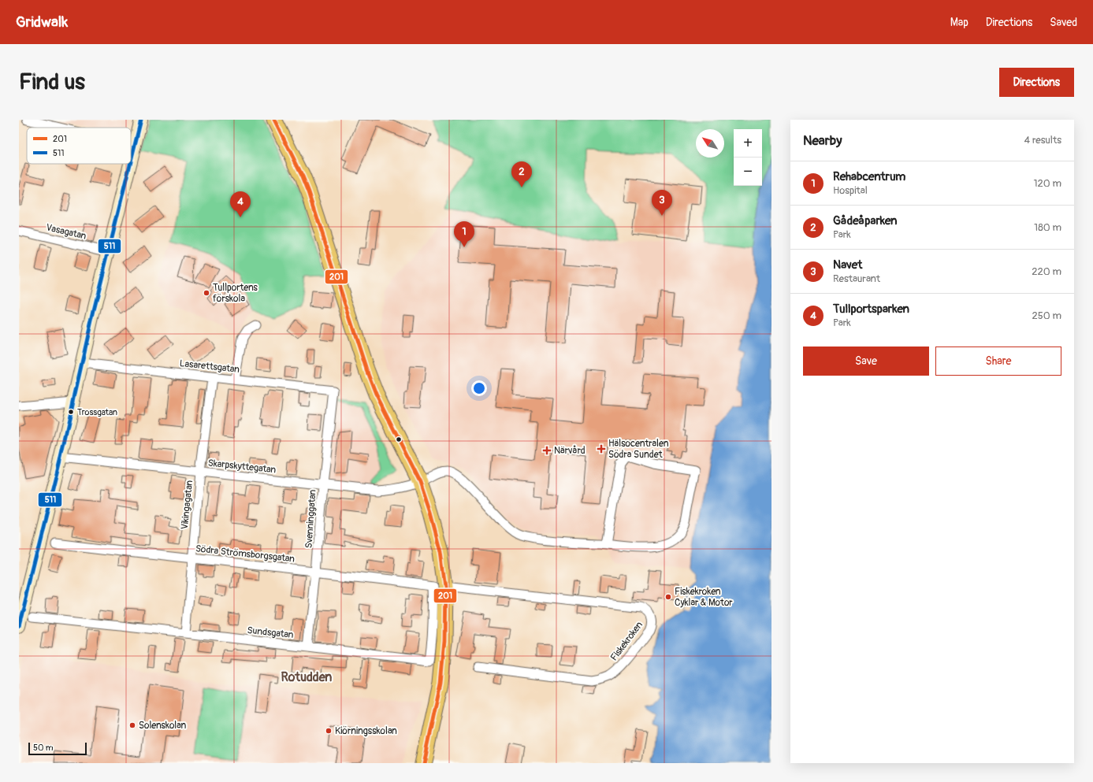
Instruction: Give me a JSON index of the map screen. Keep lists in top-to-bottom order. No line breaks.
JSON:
{"streets":{"street":["Vasagatan","Lasarettsgatan","Skarpskyttegatan","Vikingagatan","Svenninggatan","Södra Strömsborgsgatan","Sundsgatan","Fiskekroken"]},"crossings":[["Lasarettsgatan","Vikingagatan"],["Lasarettsgatan","Svenninggatan"],["Skarpskyttegatan","Vikingagatan"],["Skarpskyttegatan","Svenninggatan"],["Vikingagatan","Södra Strömsborgsgatan"],["Vikingagatan","Sundsgatan"],["Svenninggatan","Södra Strömsborgsgatan"],["Svenninggatan","Sundsgatan"],["Södra Strömsborgsgatan","Sundsgatan"],["Södra Strömsborgsgatan","Fiskekroken"],["Sundsgatan","Fiskekroken"]],"districts":["Rotudden"],"places":{"other":["Tullportens förskola","Trossgatan","Fiskekroken Cyklar & Motor","Solenskolan","Kiörningsskolan"],"health":["Hälsocentralen Södra Sundet","Närvård"]},"lines":["transit line 201","transit line 511"],"legend":["201","511"],"scale_bar":"50 m","north":"top left","page":{"header":"Gridwalk","nav":["Map","Directions","Saved"],"buttons":["Directions",["Save","Share"]],"title":"Find us","heading":["Nearby","4 results"],"map_buttons":["+","−"],"list":[{"mark":"1","name":"Rehabcentrum","note":"Hospital","value":"120 m"},{"mark":"2","name":"Gådeåparken","note":"Park","value":"180 m"},{"mark":"3","name":"Navet","note":"Restaurant","value":"220 m"},{"mark":"4","name":"Tullportsparken","note":"Park","value":"250 m"}],"pins":["2","3","4","1"],"scale":"50 m"}}
